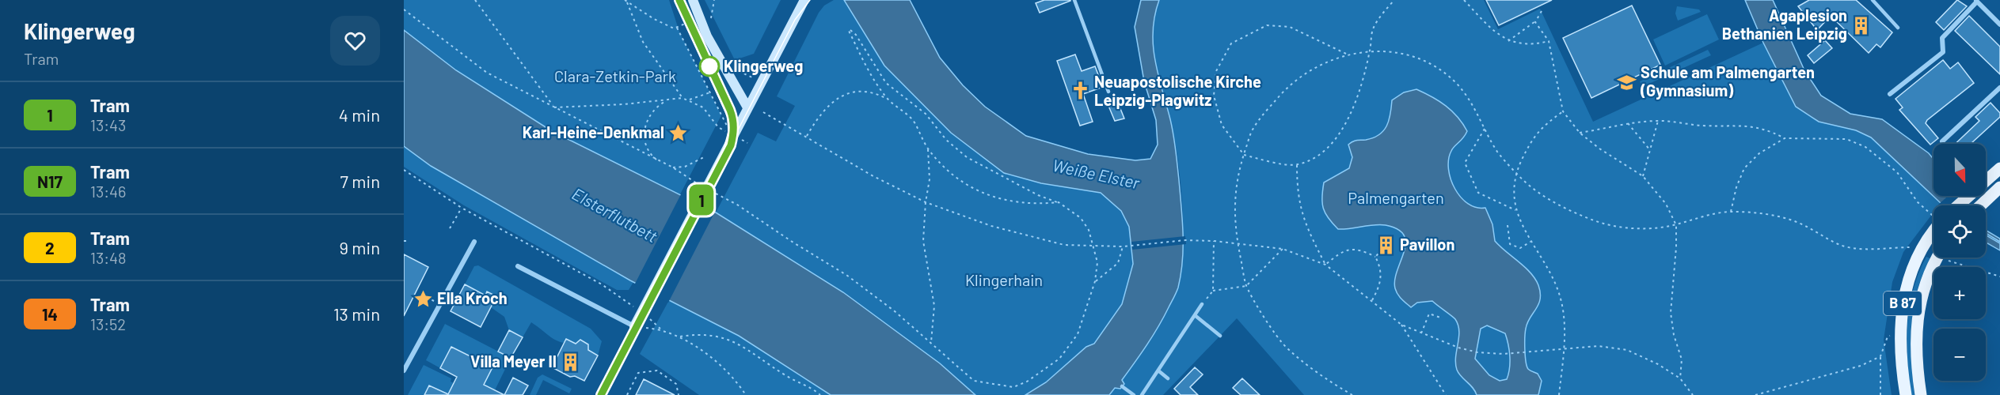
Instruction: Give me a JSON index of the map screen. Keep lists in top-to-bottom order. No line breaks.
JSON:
{"streets":{"main road":["B 87"]},"water":["Weiße Elster","Elsterflutbett"],"parks":["Clara-Zetkin-Park","Palmengarten","Klingerhain"],"places":{"building":["Agaplesion Bethanien Leipzig","Pavillon","Villa Meyer II"],"other":["Klingerweg"],"school or university":["Schule am Palmengarten (Gymnasium)"],"church":["Neuapostolische Kirche Leipzig-Plagwitz"],"place":["Karl-Heine-Denkmal","Ella Kroch"]},"lines":["tram line 1"],"north":"bottom","page":{"heading":["Klingerweg","Tram"],"on_map":"1","list":[{"mark":"1","name":"Tram","note":"13:43","value":"4 min"},{"mark":"N17","name":"Tram","note":"13:46","value":"7 min"},{"mark":"2","name":"Tram","note":"13:48","value":"9 min"},{"mark":"14","name":"Tram","note":"13:52","value":"13 min"}],"map_buttons":["+","−"]}}
